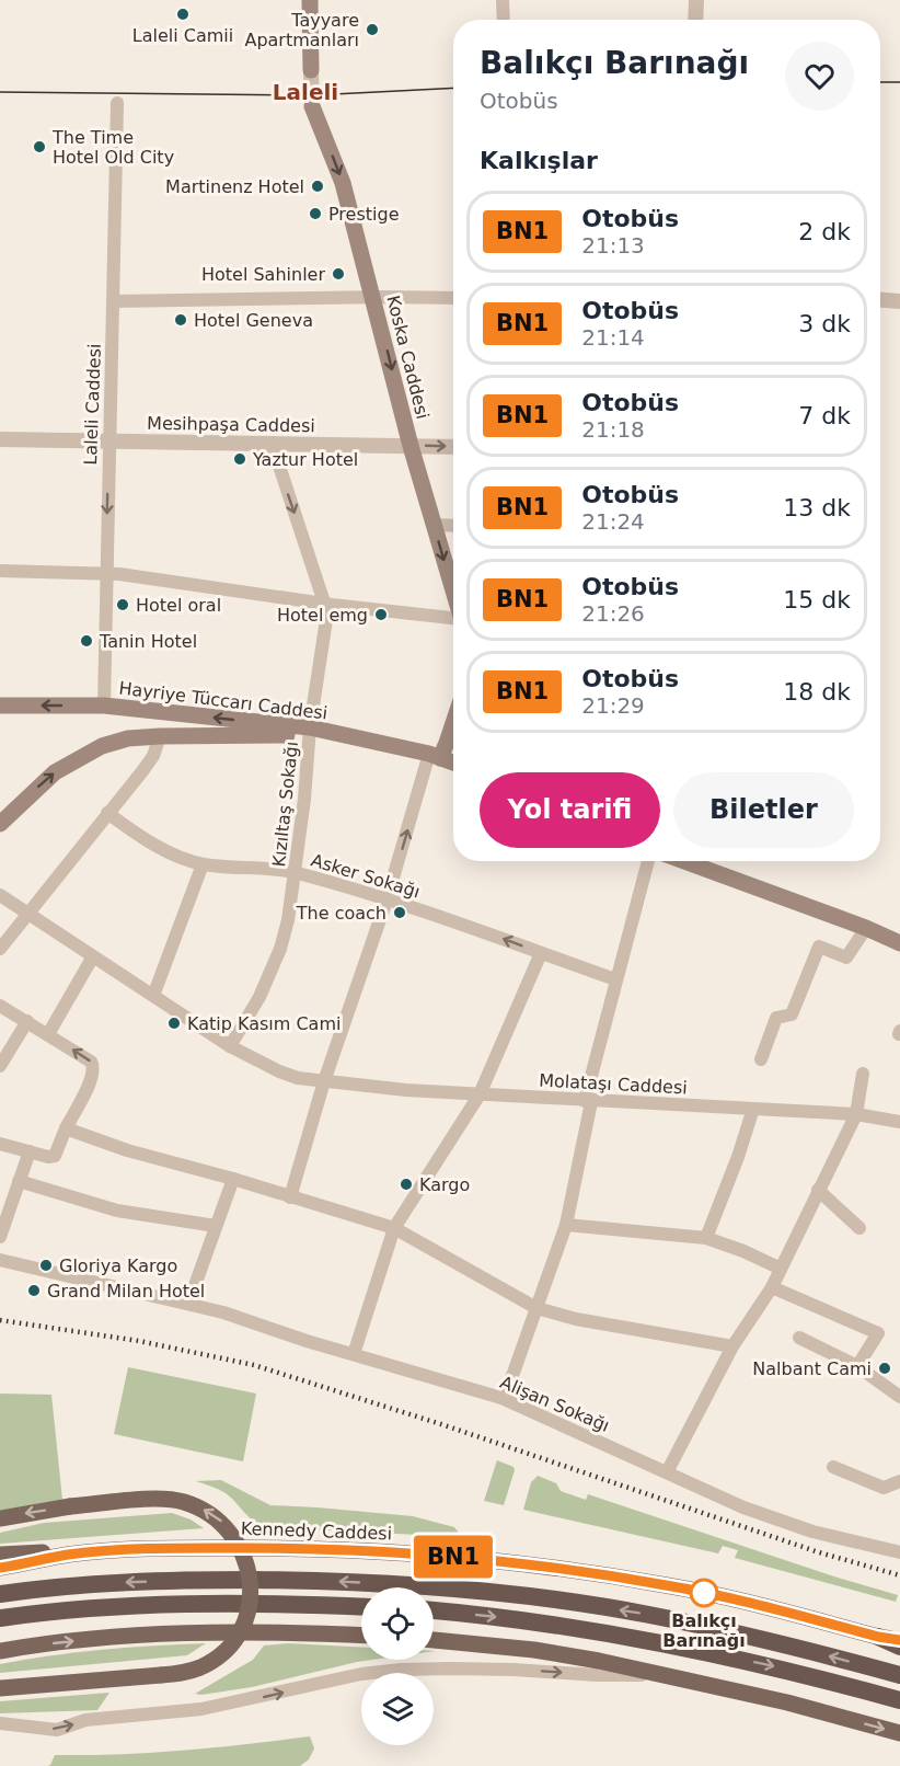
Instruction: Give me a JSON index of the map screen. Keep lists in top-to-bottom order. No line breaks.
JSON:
{"streets":{"main road":["Koska Caddesi","Hayriye Tüccarı Caddesi","Kennedy Caddesi"],"street":["Laleli Caddesi","Mesihpaşa Caddesi","Kızıltaş Sokağı","Asker Sokağı","Molataşı Caddesi","Alişan Sokağı"]},"crossings":[["Koska Caddesi","Mesihpaşa Caddesi"],["Laleli Caddesi","Mesihpaşa Caddesi"],["Laleli Caddesi","Hayriye Tüccarı Caddesi"],["Mesihpaşa Caddesi","Kızıltaş Sokağı"],["Hayriye Tüccarı Caddesi","Kızıltaş Sokağı"],["Kızıltaş Sokağı","Asker Sokağı"],["Kızıltaş Sokağı","Molataşı Caddesi"]],"one_way":["Koska Caddesi"],"districts":["Laleli"],"places":["Laleli Camii","Tayyare Apartmanları","The Time Hotel Old City","Martinenz Hotel","Prestige","Hotel Sahinler","Hotel Geneva","Yaztur Hotel","Hotel oral","Hotel emg","Tanin Hotel","The coach","Katip Kasım Cami","Kargo","Gloriya Kargo","Grand Milan Hotel","Nalbant Cami","Balıkçı Barınağı"],"lines":["bus line BN1"],"page":{"on_map":"BN1","heading":[["Balıkçı Barınağı","Otobüs"],"Kalkışlar"],"list":[{"mark":"BN1","name":"Otobüs","note":"21:13","value":"2 dk"},{"mark":"BN1","name":"Otobüs","note":"21:14","value":"3 dk"},{"mark":"BN1","name":"Otobüs","note":"21:18","value":"7 dk"},{"mark":"BN1","name":"Otobüs","note":"21:24","value":"13 dk"},{"mark":"BN1","name":"Otobüs","note":"21:26","value":"15 dk"},{"mark":"BN1","name":"Otobüs","note":"21:29","value":"18 dk"}],"buttons":["Yol tarifi","Biletler"]}}
